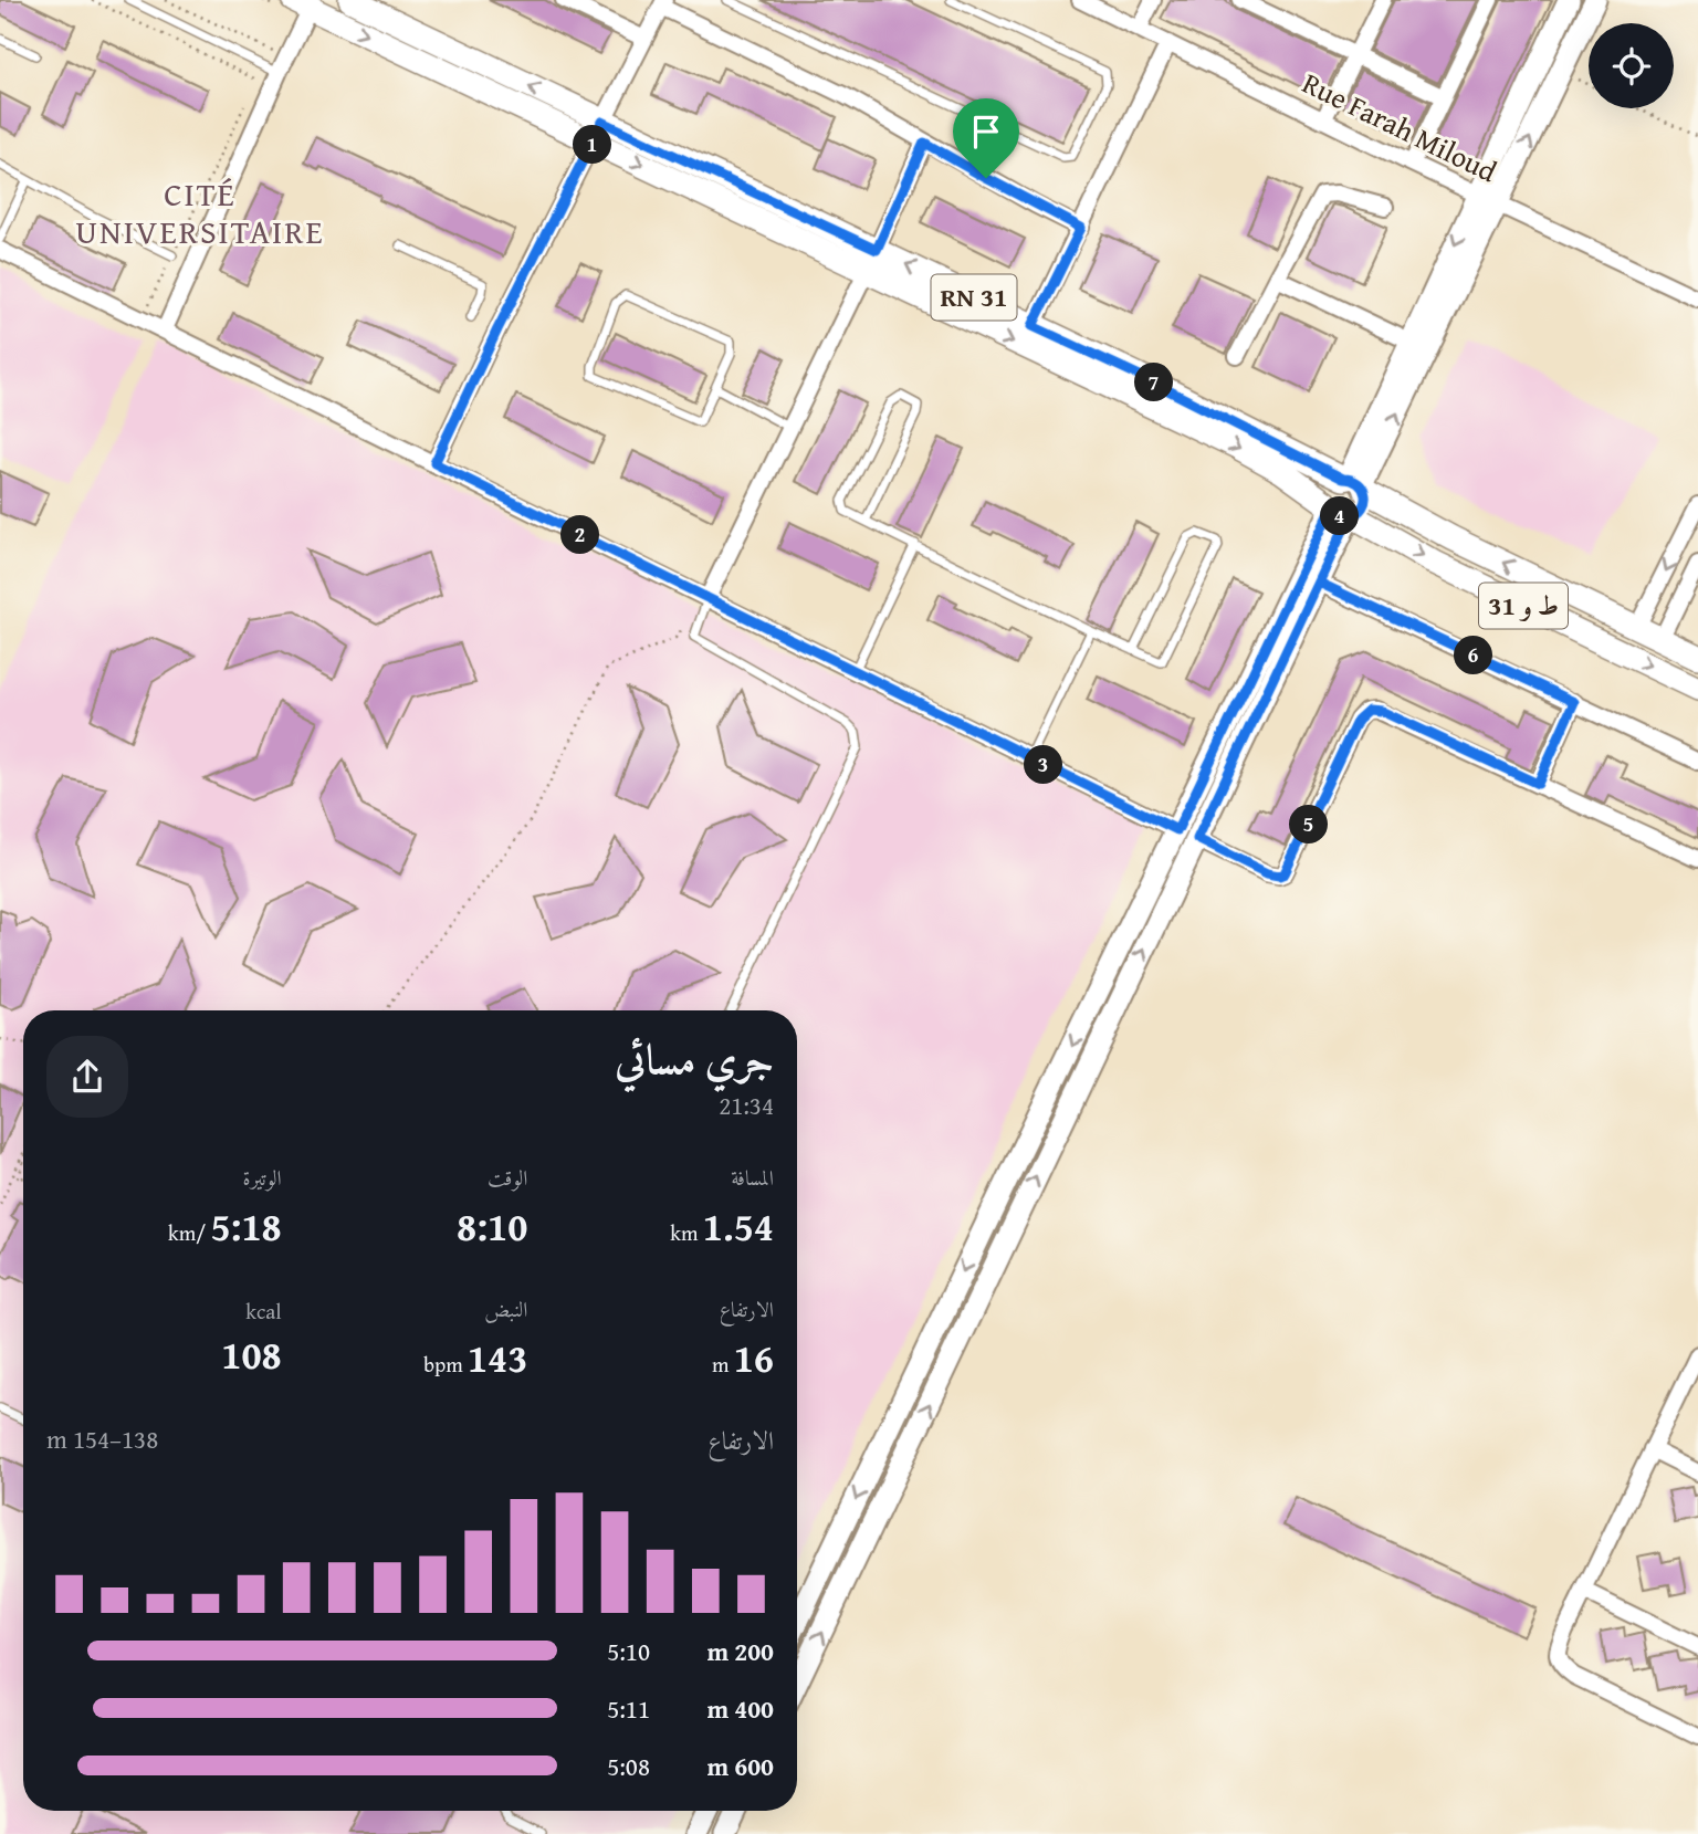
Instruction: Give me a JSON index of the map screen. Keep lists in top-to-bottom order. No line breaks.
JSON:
{"streets":{"main road":["RN 31","ط و 31"],"street":["Rue Farah Miloud"]},"districts":["CITÉ UNIVERSITAIRE"],"page":{"pins":["1","7","4","2","6","3","5"],"heading":["جري مسائي","21:34"],"stats":[["المسافة","1.54 km"],["الوقت","8:10"],["الوتيرة","5:18 /km"],["الارتفاع","16 m"],["النبض","143 bpm"],["kcal","108"]],"chart":["الارتفاع","138–154 m"],"list":[{"name":"200 m","note":"5:10"},{"name":"400 m","note":"5:11"},{"name":"600 m","note":"5:08"}]}}
